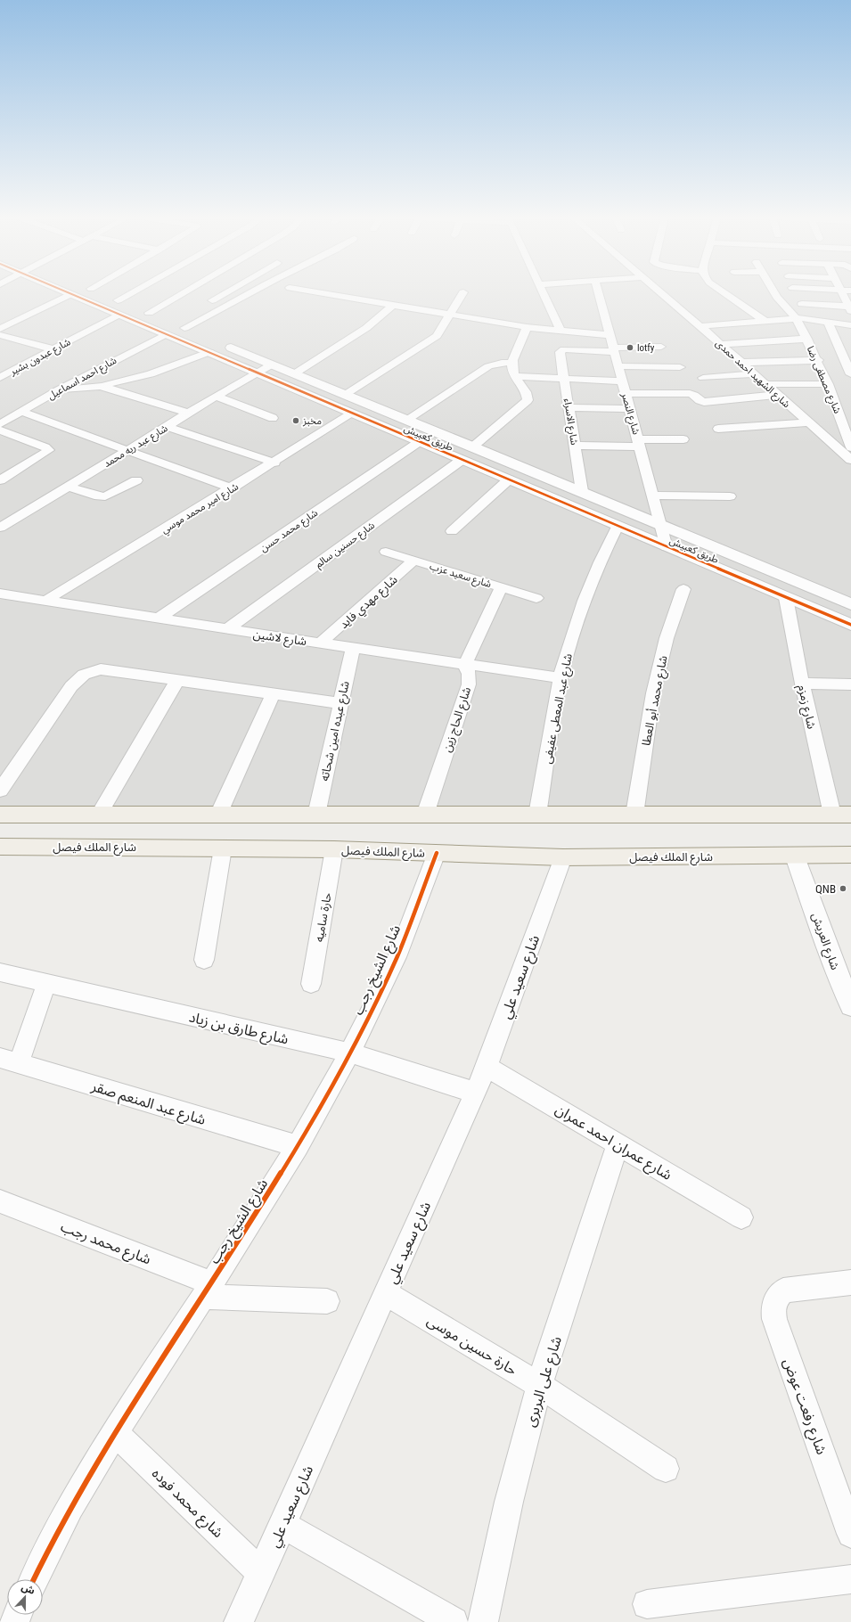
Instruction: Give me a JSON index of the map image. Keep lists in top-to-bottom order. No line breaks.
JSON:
{"streets":{"main road":["شارع الملك فيصل"],"street":["شارع عبدون بشير","شارع الشهيد احمد حمدى","شارع احمد اسماعيل","شارع مصطفى رضا","شارع النصر","شارع الاسراء","طريق كعبيش","شارع عبد ريه محمد","شارع امير محمد موسي","شارع محمد حسن","شارع حسنين سالم","شارع سعيد عزب","شارع مهدي فايد","شارع لاشين","شارع محمد أبو العطا","شارع زمزم","شارع عبد المعطى عفيفى","شارع الحاج زين","شارع عبده امين شحاته","حارة ساميه","شارع العريش","شارع الشيخ رجب","شارع سعيد علي","شارع طارق بن زياد","شارع عبد المنعم صقر","شارع عمران احمد عمران","شارع محمد رجب","حارة حسين موسى","شارع على البربرى","شارع رفعت عوض","شارع محمد فوده"]},"crossings":[["شارع عبدون بشير","طريق كعبيش"],["شارع احمد اسماعيل","طريق كعبيش"],["شارع النصر","شارع الاسراء"],["شارع النصر","طريق كعبيش"],["شارع الاسراء","طريق كعبيش"],["طريق كعبيش","شارع عبد ريه محمد"],["طريق كعبيش","شارع امير محمد موسي"],["طريق كعبيش","شارع محمد حسن"],["طريق كعبيش","شارع حسنين سالم"],["طريق كعبيش","شارع زمزم"],["طريق كعبيش","شارع عبد المعطى عفيفى"],["شارع امير محمد موسي","شارع لاشين"],["شارع محمد حسن","شارع لاشين"],["شارع حسنين سالم","شارع لاشين"],["شارع سعيد عزب","شارع مهدي فايد"],["شارع مهدي فايد","شارع لاشين"],["شارع لاشين","شارع عبد المعطى عفيفى"],["شارع لاشين","شارع الحاج زين"],["شارع لاشين","شارع عبده امين شحاته"],["شارع الملك فيصل","حارة ساميه"],["شارع الملك فيصل","شارع العريش"],["شارع الملك فيصل","شارع الشيخ رجب"],["شارع الملك فيصل","شارع سعيد علي"],["شارع الشيخ رجب","شارع طارق بن زياد"],["شارع الشيخ رجب","شارع عبد المنعم صقر"],["شارع الشيخ رجب","شارع محمد رجب"],["شارع الشيخ رجب","شارع محمد فوده"],["شارع سعيد علي","شارع طارق بن زياد"],["شارع سعيد علي","شارع عمران احمد عمران"],["شارع سعيد علي","حارة حسين موسى"],["شارع سعيد علي","شارع محمد فوده"],["شارع عمران احمد عمران","شارع على البربرى"],["حارة حسين موسى","شارع على البربرى"]],"places":["lotfy","مخبز","QNB"],"north":"top"}
